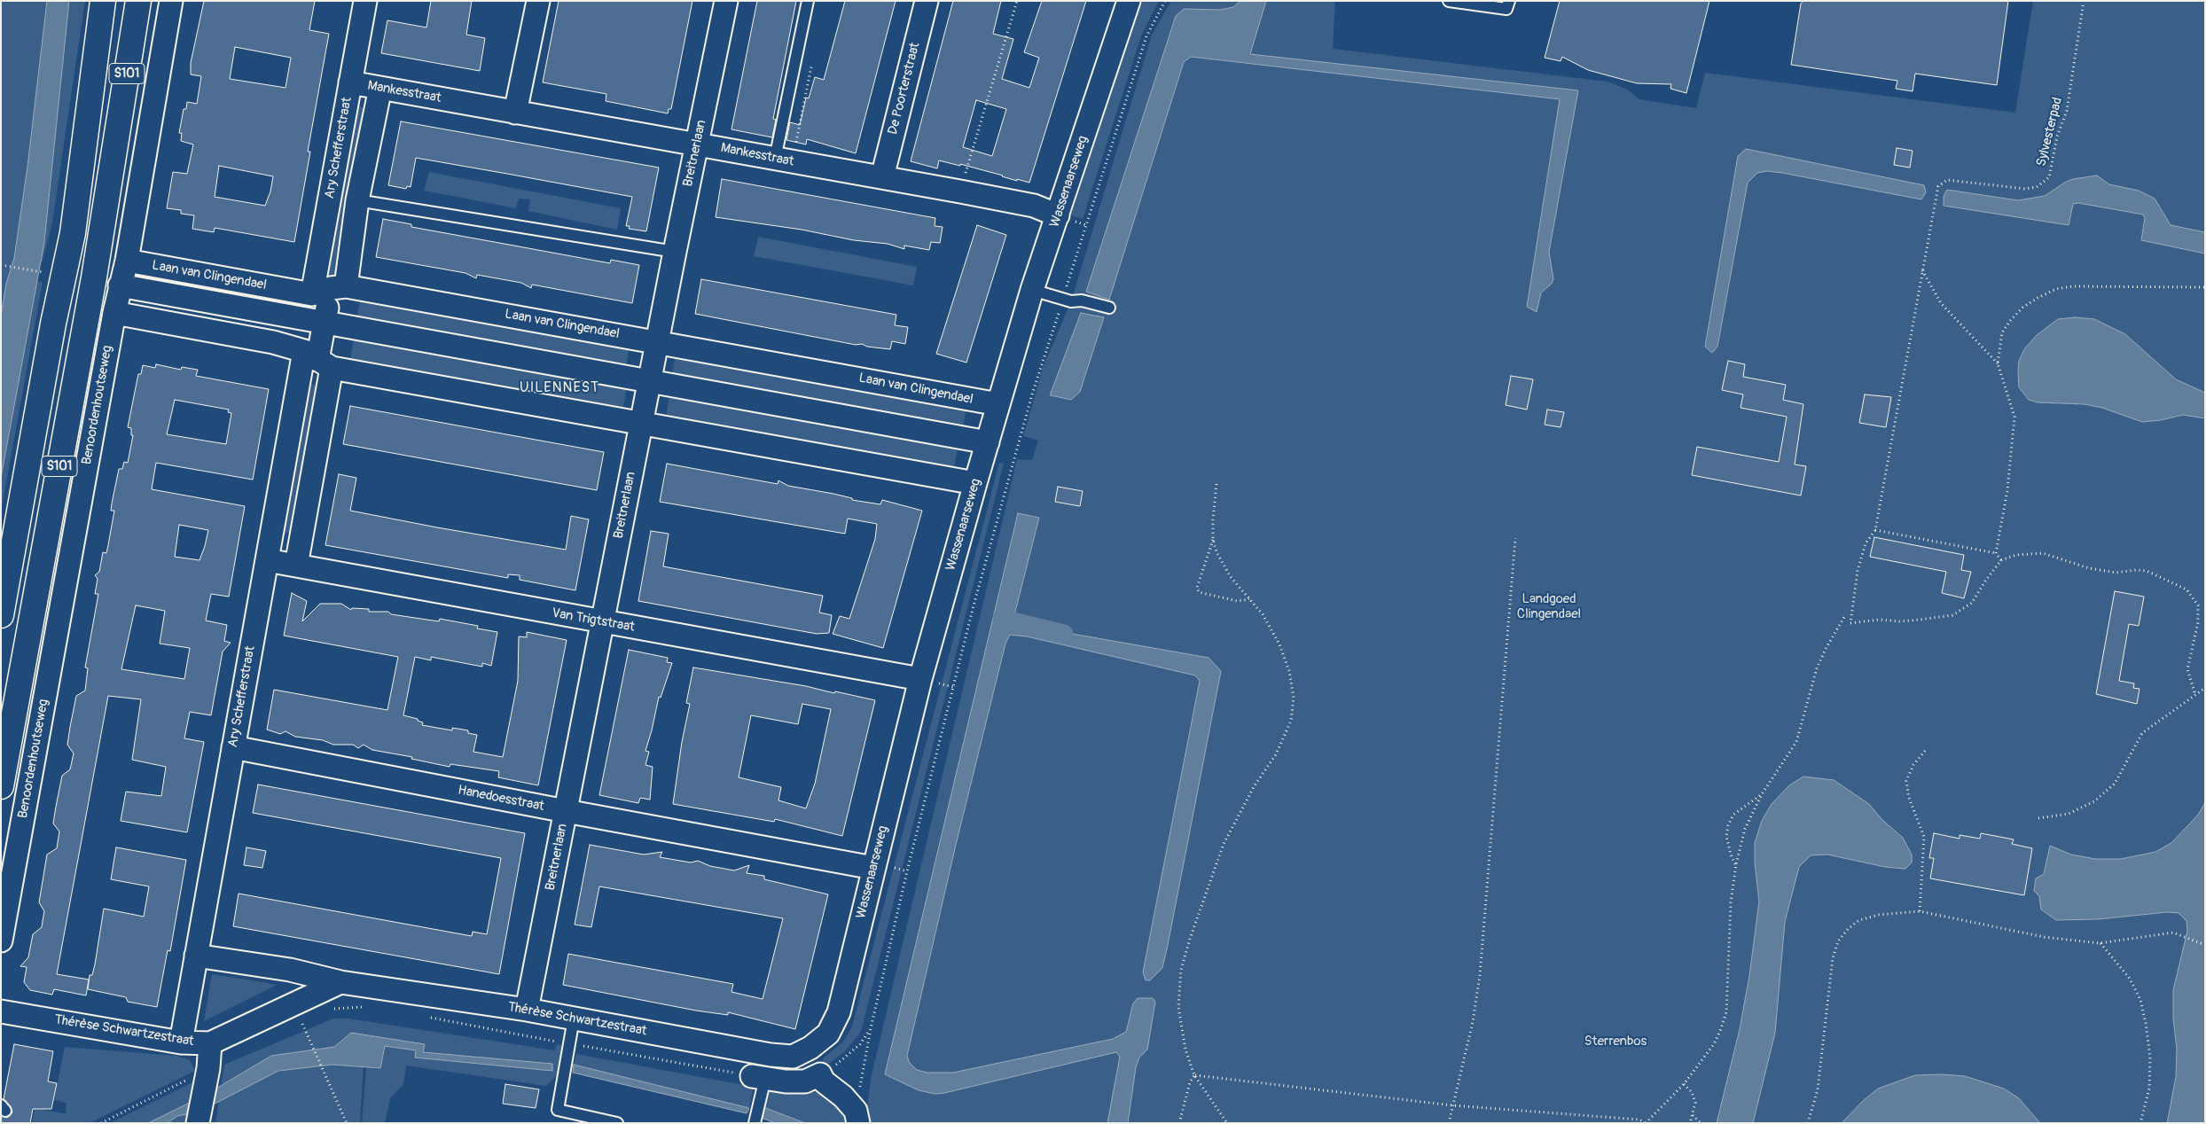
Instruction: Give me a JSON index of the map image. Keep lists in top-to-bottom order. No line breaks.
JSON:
{"streets":{"main road":["S101","Benoordenhoutseweg"],"street":["De Poorterstraat","Mankesstraat","Ary Schefferstraat","Breitnerlaan","Wassenaarseweg","Laan van Clingendael","Van Trigtstraat","Hanedoesstraat","Thérèse Schwartzestraat"],"path":["Sylvesterpad"]},"crossings":[["De Poorterstraat","Mankesstraat"],["Mankesstraat","Ary Schefferstraat"],["Mankesstraat","Breitnerlaan"],["Mankesstraat","Wassenaarseweg"],["Ary Schefferstraat","Laan van Clingendael"],["Ary Schefferstraat","Van Trigtstraat"],["Ary Schefferstraat","Hanedoesstraat"],["Ary Schefferstraat","Thérèse Schwartzestraat"],["Breitnerlaan","Laan van Clingendael"],["Breitnerlaan","Van Trigtstraat"],["Breitnerlaan","Hanedoesstraat"],["Breitnerlaan","Thérèse Schwartzestraat"],["Wassenaarseweg","Laan van Clingendael"],["Wassenaarseweg","Van Trigtstraat"],["Wassenaarseweg","Hanedoesstraat"],["Wassenaarseweg","Thérèse Schwartzestraat"],["Laan van Clingendael","Benoordenhoutseweg"]],"districts":["UILENNEST"],"parks":["Landgoed Clingendael","Sterrenbos"]}
